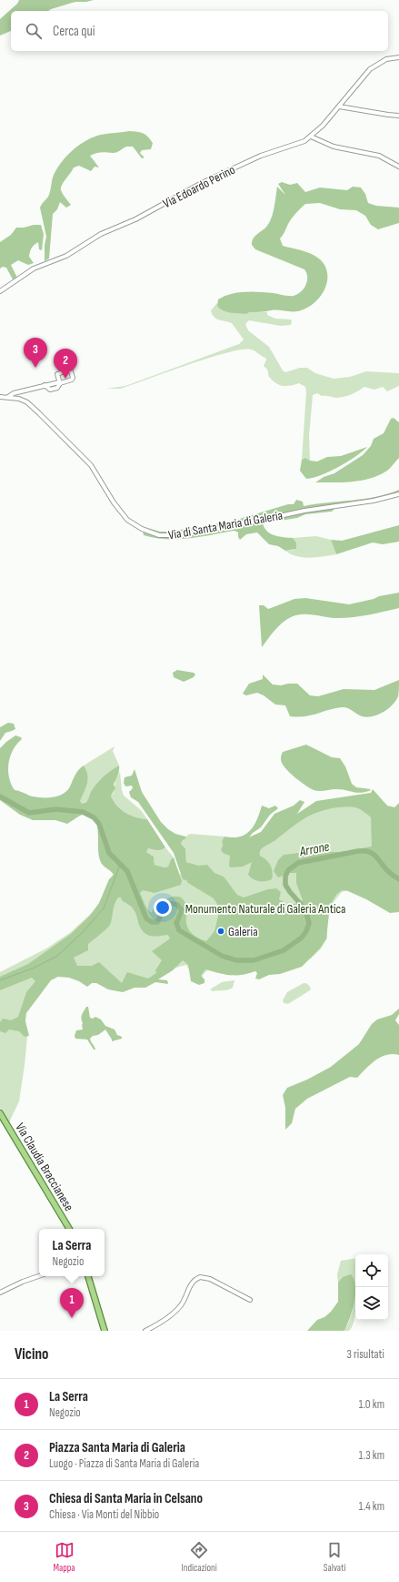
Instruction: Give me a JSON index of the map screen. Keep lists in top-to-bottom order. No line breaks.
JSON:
{"streets":{"main road":["Via Claudia Braccianese"],"street":["Via Edoardo Perino","Via di Santa Maria di Galeria"]},"water":["Arrone"],"parks":["Monumento Naturale di Galeria Antica"],"places":["Galeria"],"page":{"search":"Cerca qui","pins":["3","2","1"],"popup":["La Serra","Negozio"],"heading":["Vicino","3 risultati"],"list":[{"mark":"1","name":"La Serra","note":"Negozio","value":"1.0 km"},{"mark":"2","name":"Piazza Santa Maria di Galeria","note":"Luogo · Piazza di Santa Maria di Galeria","value":"1.3 km"},{"mark":"3","name":"Chiesa di Santa Maria in Celsano","note":"Chiesa · Via Monti del Nibbio","value":"1.4 km"}],"nav":["Mappa","Indicazioni","Salvati"]}}
